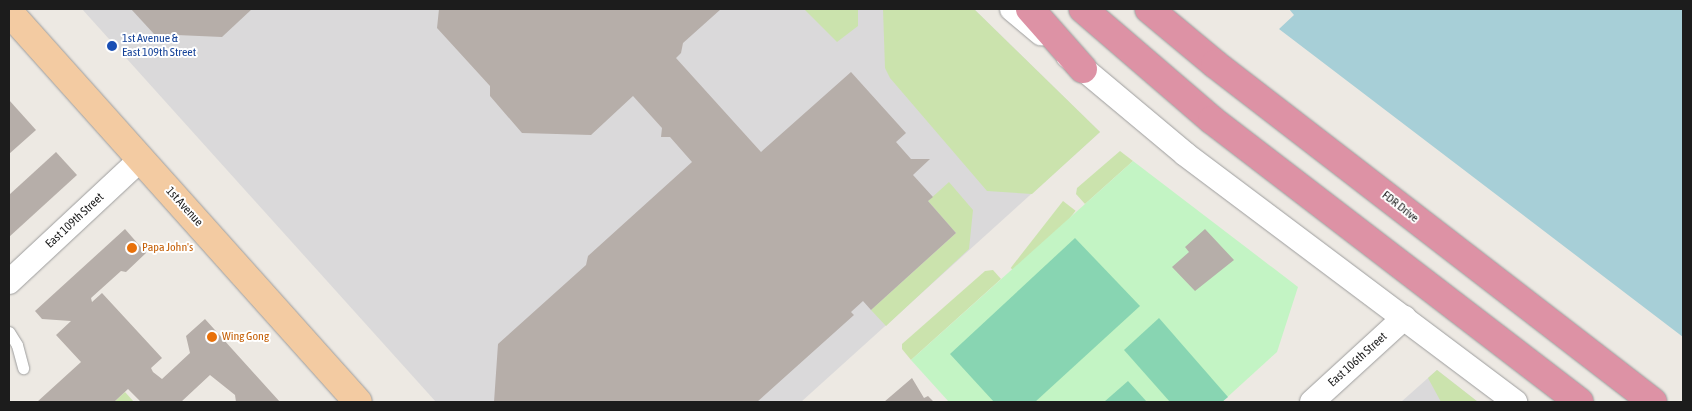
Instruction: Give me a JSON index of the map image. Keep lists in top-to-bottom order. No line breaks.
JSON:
{"streets":{"highway":["FDR Drive"],"main road":["1st Avenue"],"street":["East 109th Street","East 106th Street"]},"crossings":[["1st Avenue","East 109th Street"]],"places":["1st Avenue & East 109th Street","Papa John's","Wing Gong"]}
